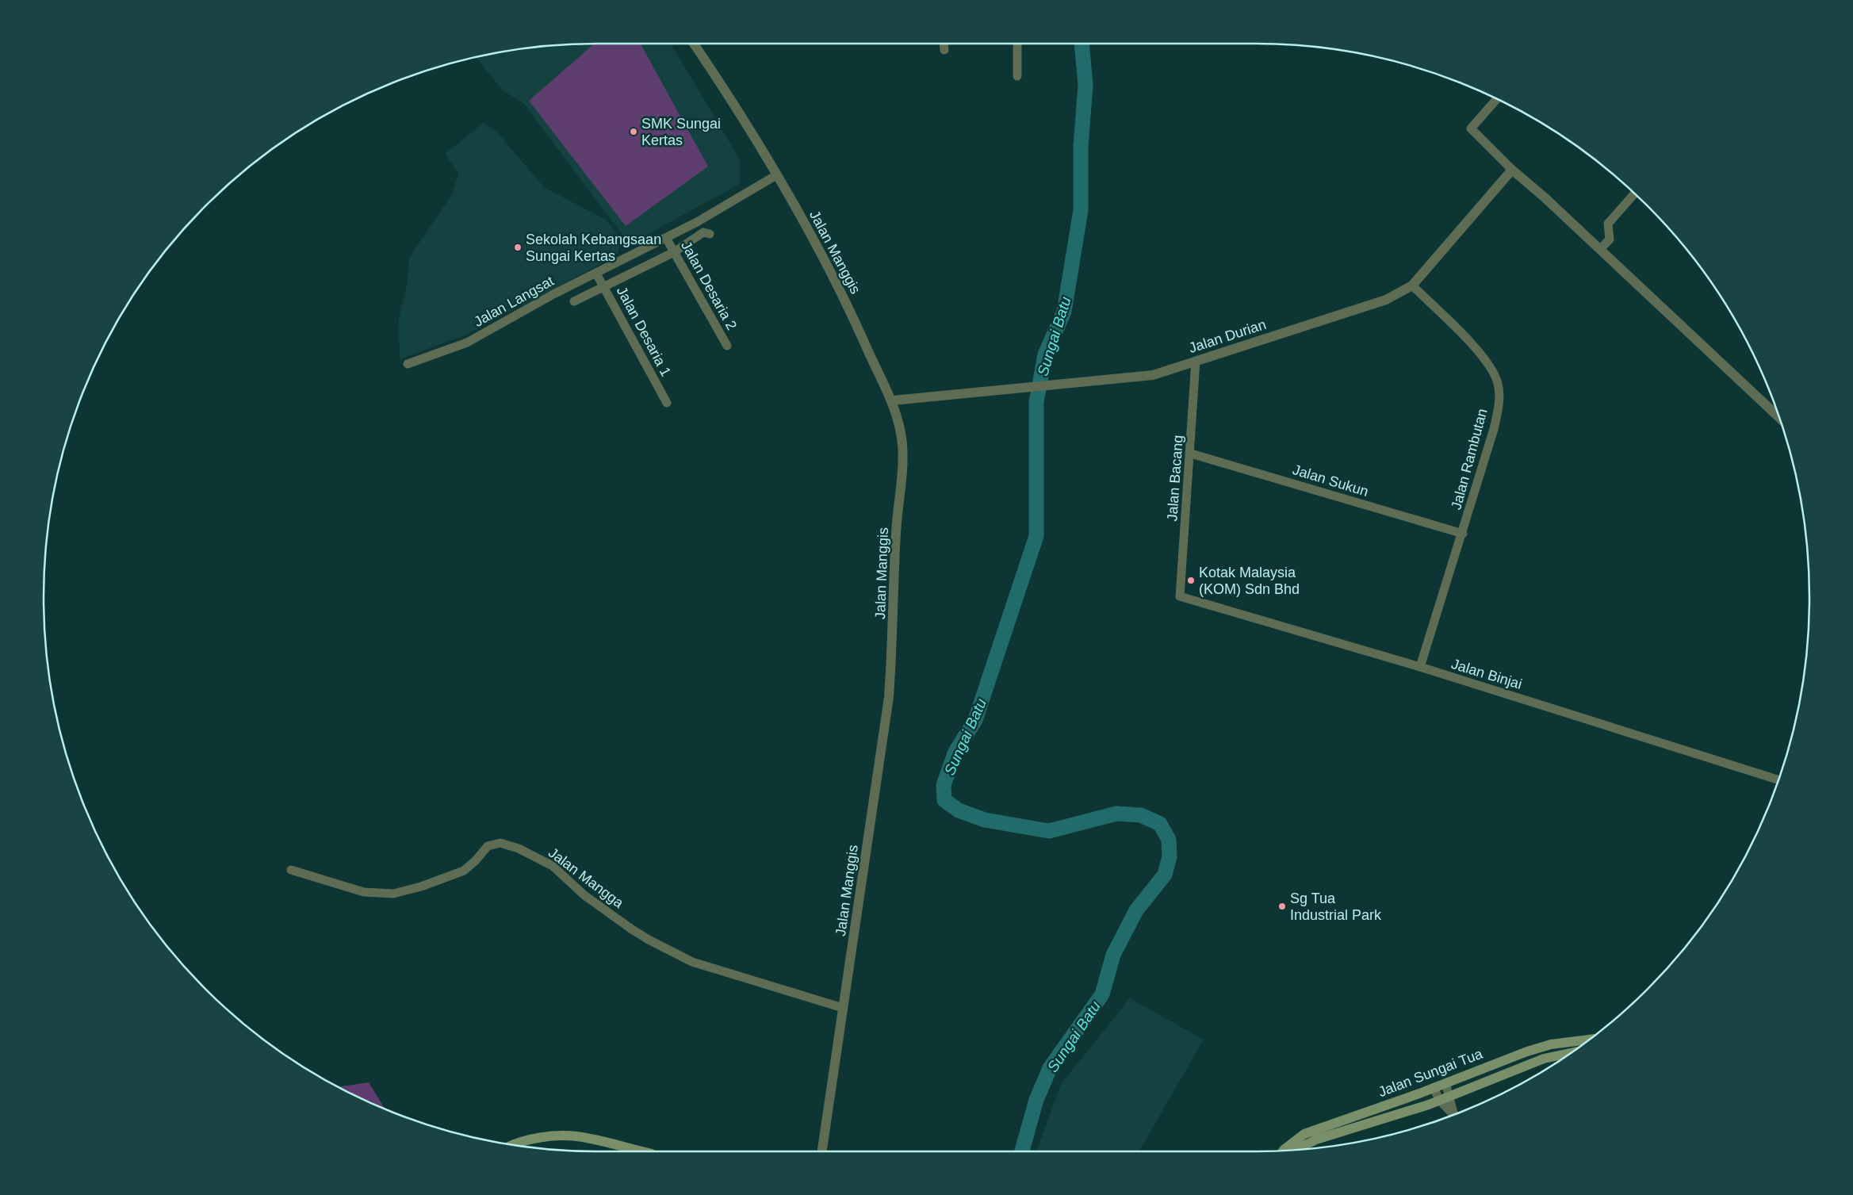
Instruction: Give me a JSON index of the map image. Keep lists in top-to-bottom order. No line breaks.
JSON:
{"streets":{"main road":["Jalan Sungai Tua"],"street":["Jalan Manggis","Jalan Desaria 2","Jalan Langsat","Jalan Desaria 1","Jalan Durian","Jalan Rambutan","Jalan Bacang","Jalan Sukun","Jalan Binjai","Jalan Mangga"]},"crossings":[["Jalan Manggis","Jalan Langsat"],["Jalan Manggis","Jalan Durian"],["Jalan Manggis","Jalan Mangga"],["Jalan Desaria 2","Jalan Langsat"],["Jalan Langsat","Jalan Desaria 1"],["Jalan Durian","Jalan Rambutan"],["Jalan Durian","Jalan Bacang"],["Jalan Rambutan","Jalan Sukun"],["Jalan Rambutan","Jalan Binjai"],["Jalan Bacang","Jalan Sukun"],["Jalan Bacang","Jalan Binjai"]],"water":["Sungai Batu"],"places":["SMK Sungai Kertas","Sekolah Kebangsaan Sungai Kertas","Kotak Malaysia (KOM) Sdn Bhd","Sg Tua Industrial Park"]}
